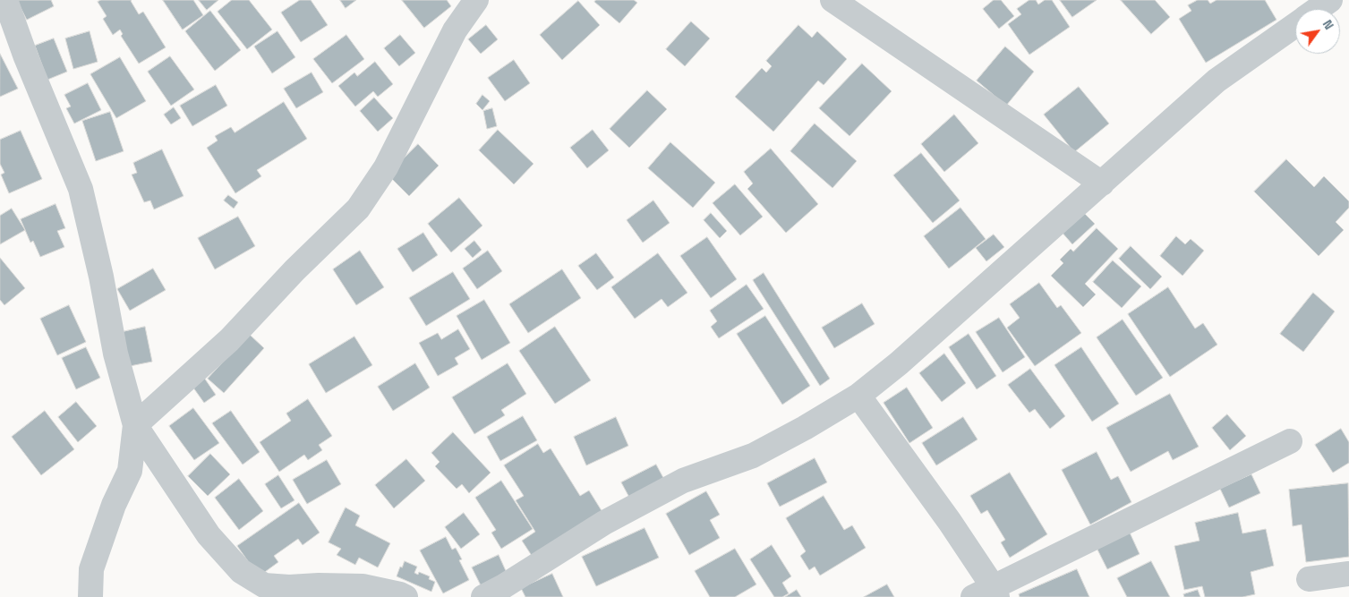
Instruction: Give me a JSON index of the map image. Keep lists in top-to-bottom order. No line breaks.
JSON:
{"north":"top right"}
